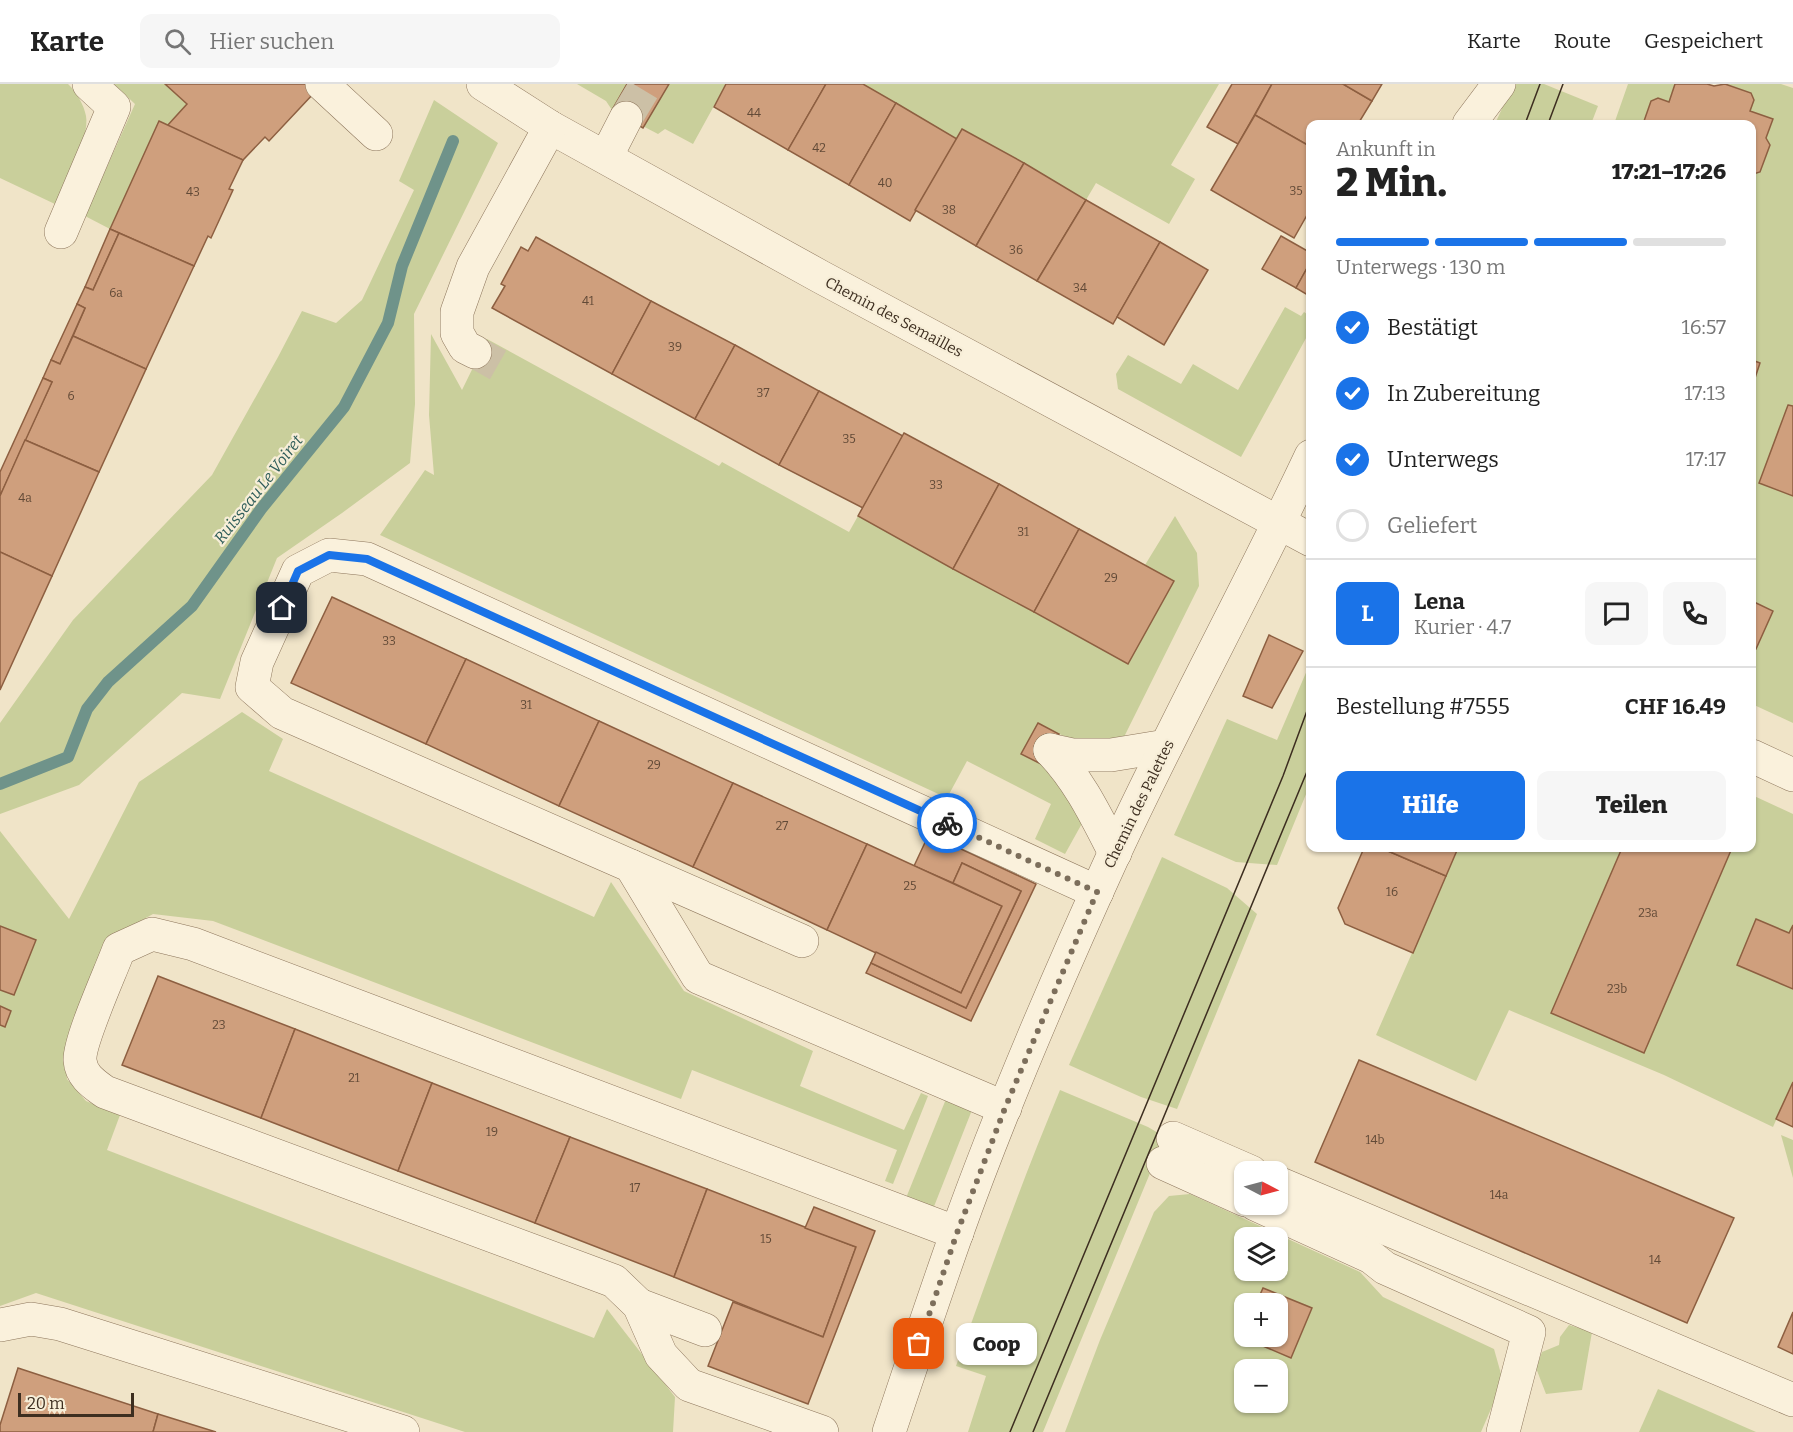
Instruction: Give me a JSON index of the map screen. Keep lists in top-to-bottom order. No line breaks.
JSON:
{"streets":{"street":["Chemin des Semailles","Chemin des Palettes"]},"crossings":[["Chemin des Semailles","Chemin des Palettes"]],"water":["Ruisseau Le Voiret"],"places":["Coop"],"house_numbers":["44","42","40","35","43","38","36","34","6a","41","39","37","6","35","33","4a","31","29","33","31","29","27","25","16","23a","23b","23","21","19","14b","17","14a","15","14"],"scale_bar":"20 m","north":"right","page":{"header":"Karte","search":"Hier suchen","nav":["Karte","Route","Gespeichert"],"heading":["2 Min.","Ankunft in","17:21–17:26"],"panel":["Lena","Kurier · 4.7","Bestellung #7555","CHF 16.49"],"bar":"Unterwegs · 130 m","list":[["Bestätigt","16:57"],["In Zubereitung","17:13"],["Unterwegs","17:17"],"Geliefert"],"round":"L","buttons":["Hilfe","Teilen"],"map_buttons":["+","−"],"bubble":"Coop","scale":"20 m"}}
